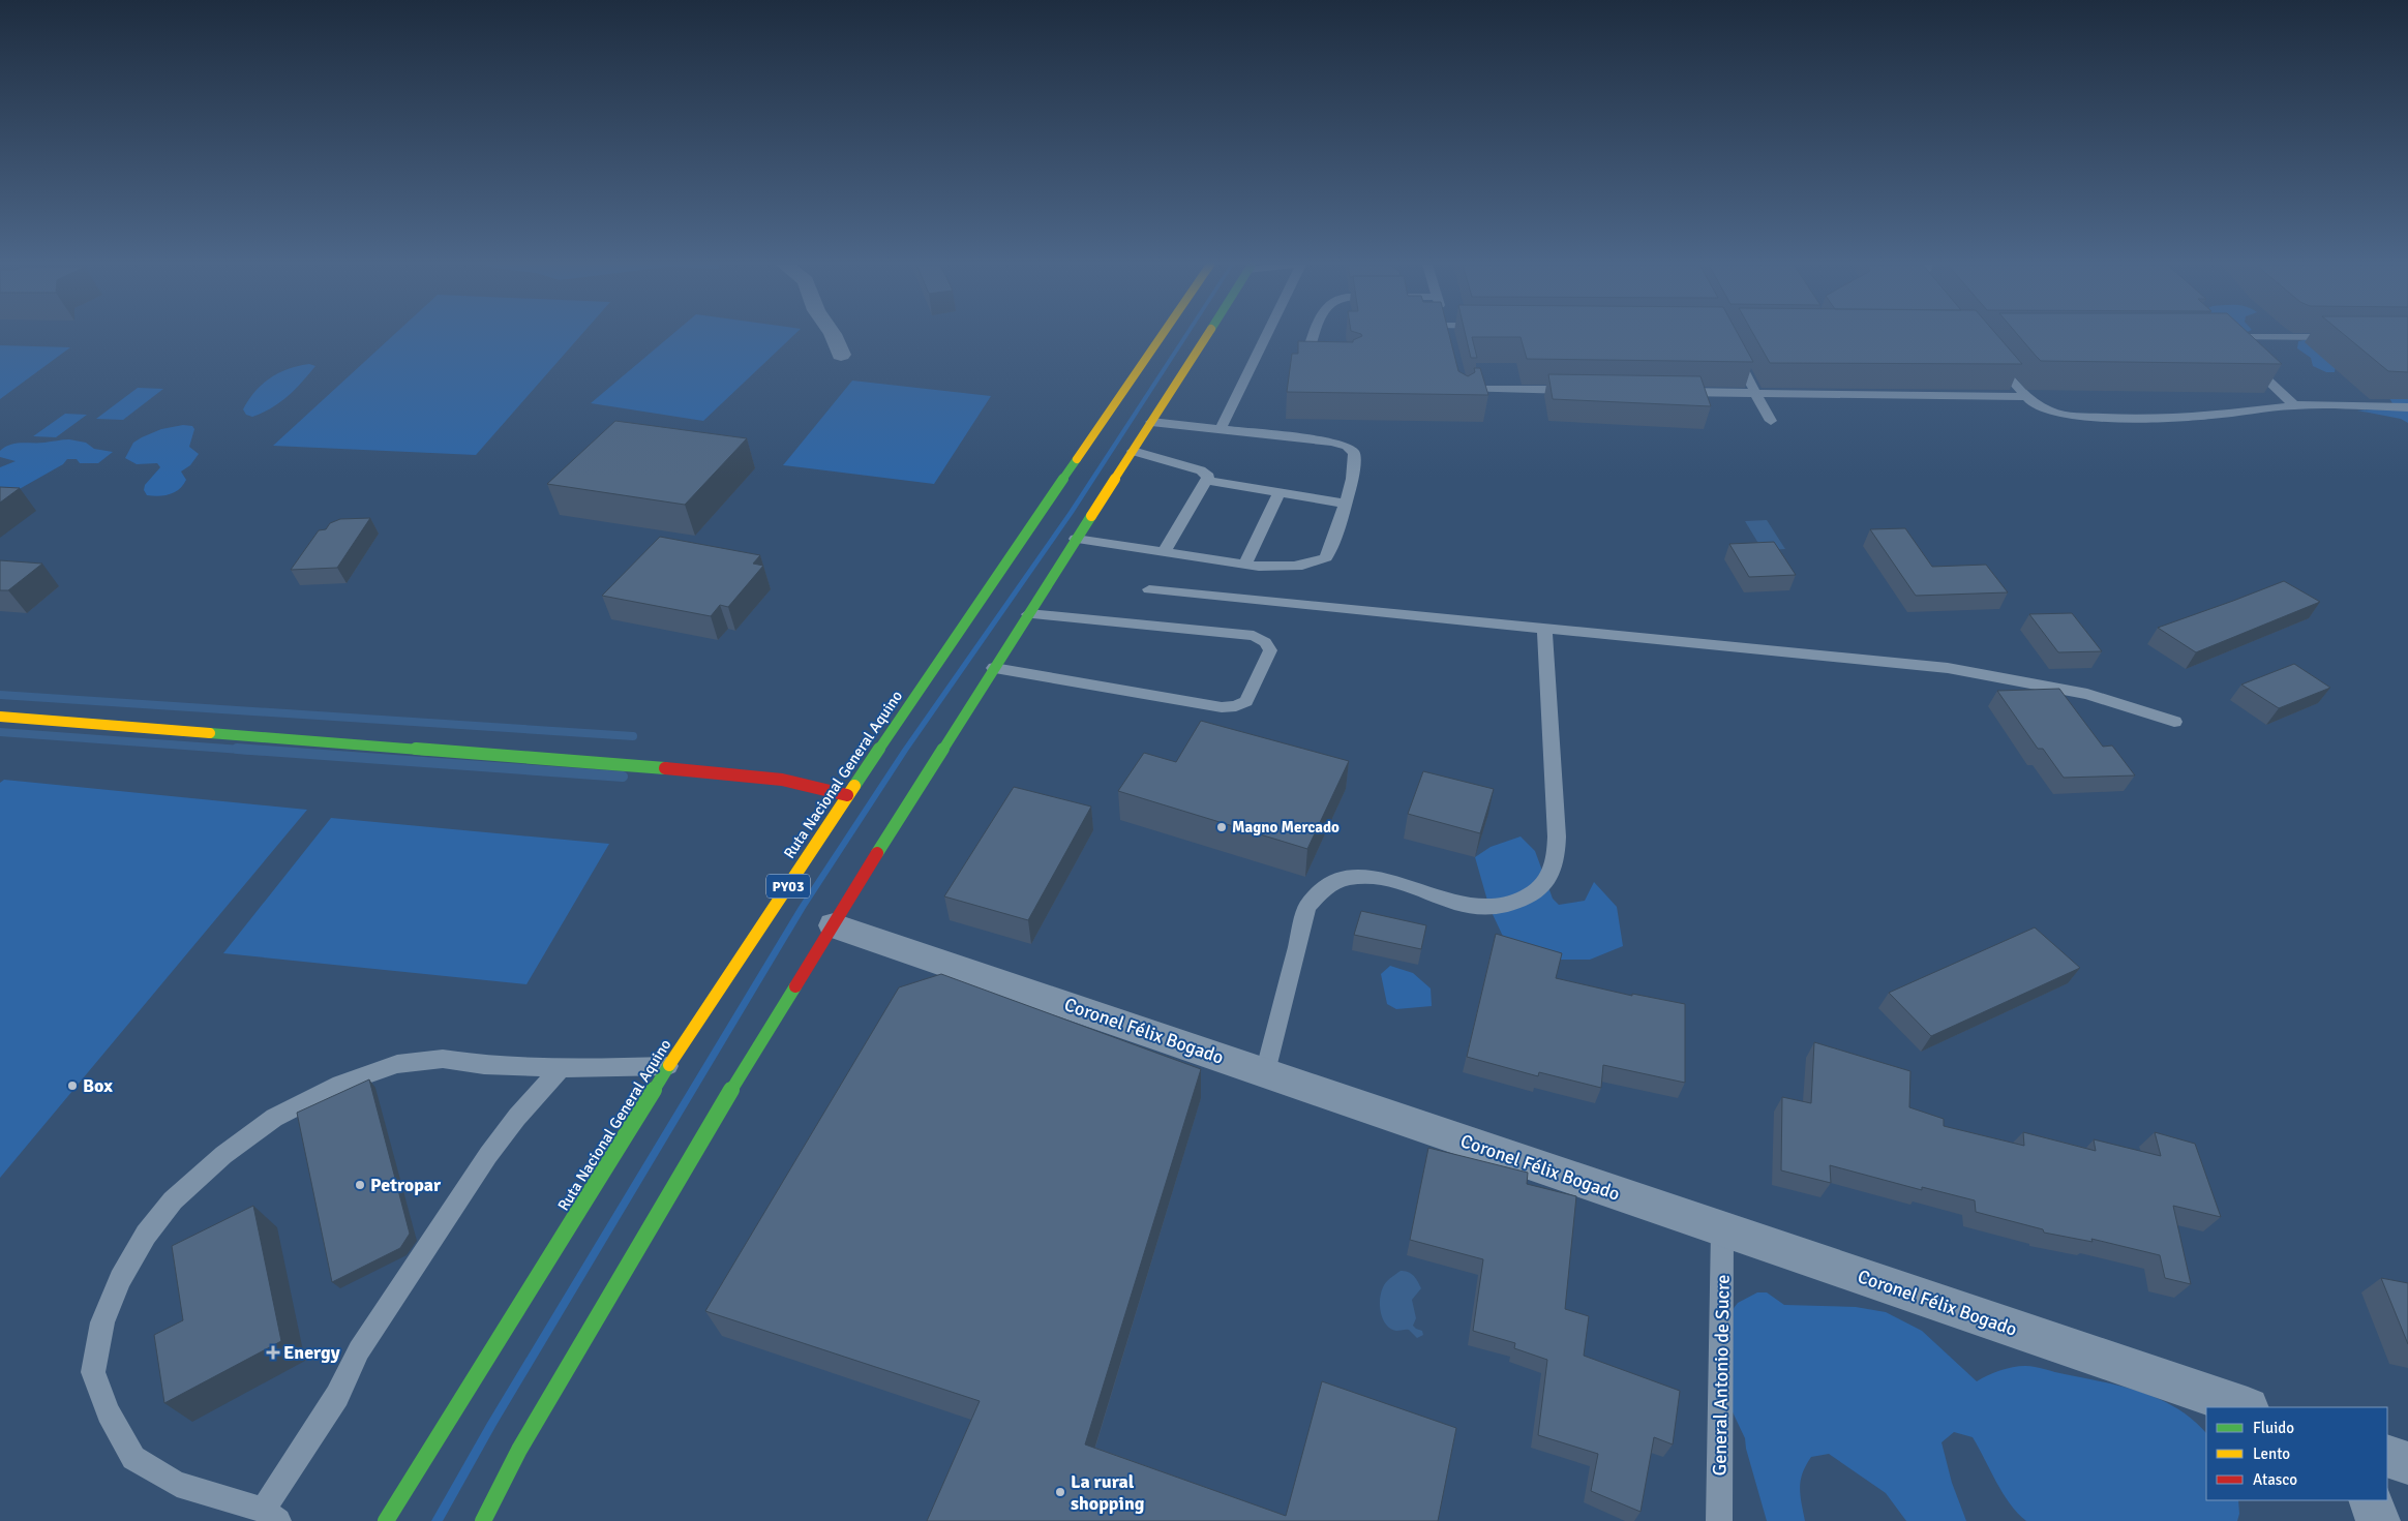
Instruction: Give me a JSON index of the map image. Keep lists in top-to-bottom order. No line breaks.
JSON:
{"streets":{"main road":["Ruta Nacional General Aquino","PY03"],"street":["Coronel Félix Bogado"],"lane":["General Antonio de Sucre"]},"crossings":[["Coronel Félix Bogado","General Antonio de Sucre"]],"places":{"other":["Magno Mercado","Box","Petropar","La rural shopping"],"health":["Energy"]},"legend":["Fluido","Lento","Atasco"]}
